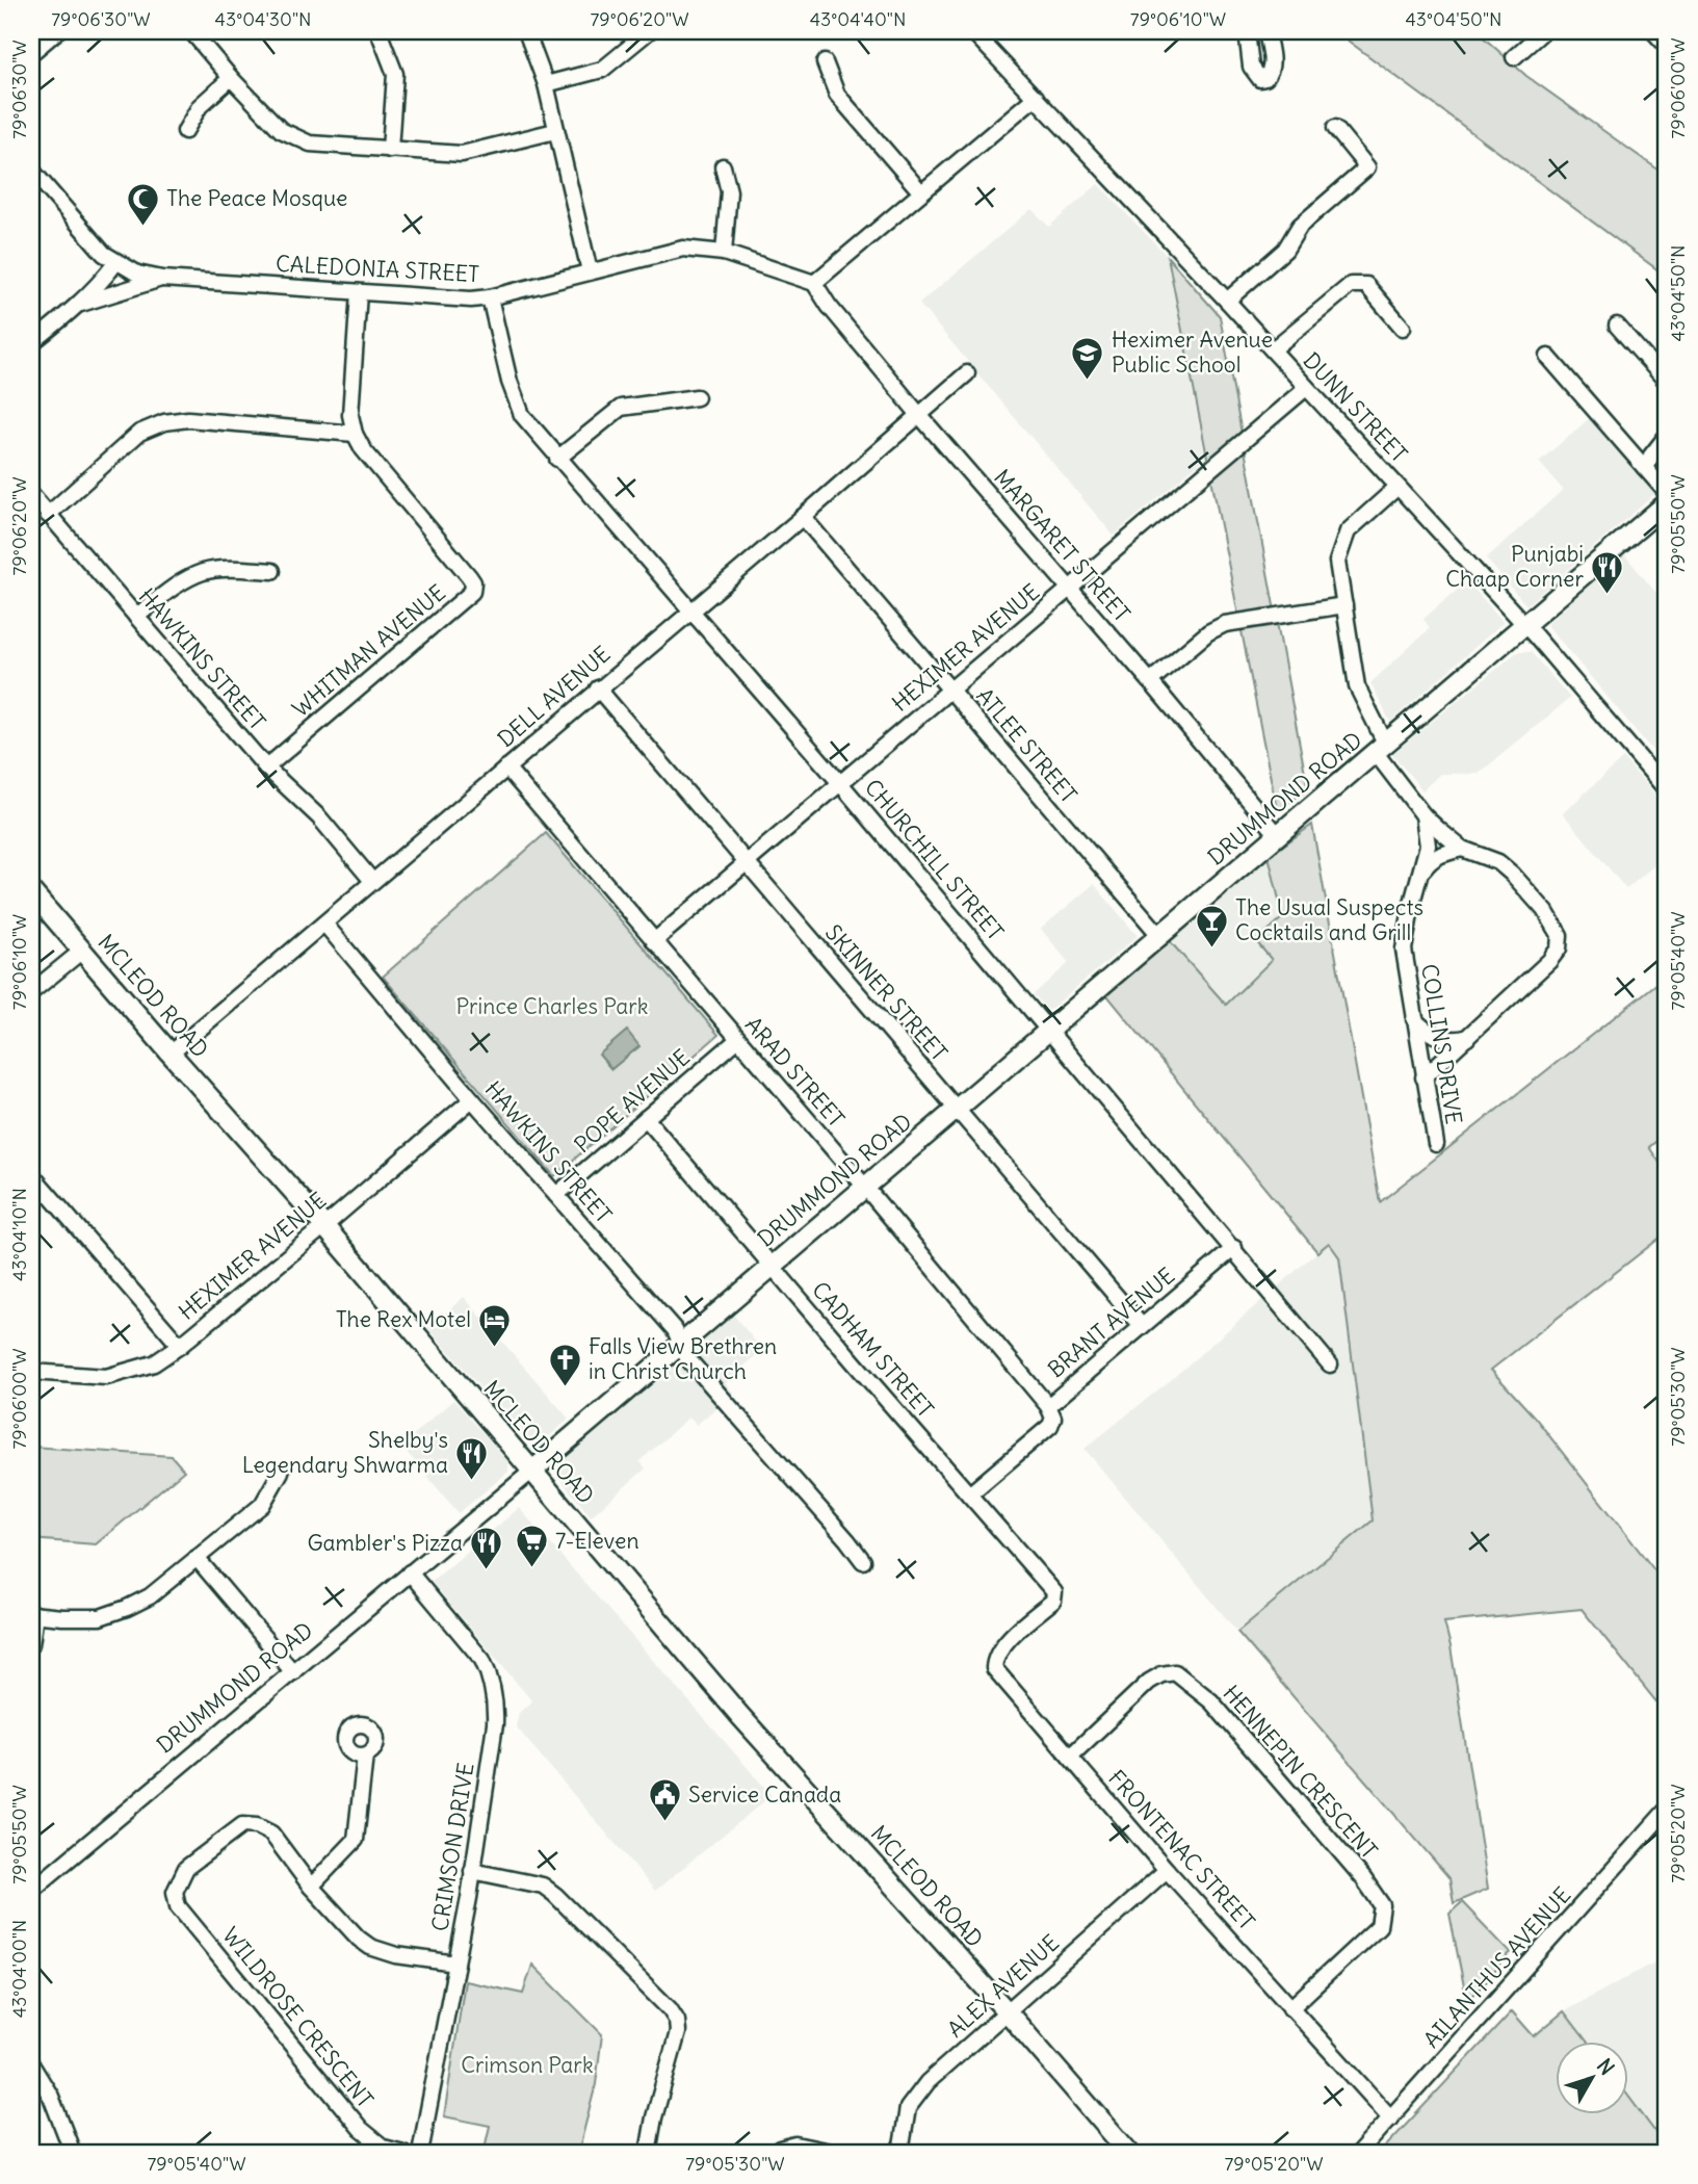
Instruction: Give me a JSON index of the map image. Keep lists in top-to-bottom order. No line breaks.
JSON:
{"streets":{"main road":["DRUMMOND ROAD","MCLEOD ROAD"],"street":["CALEDONIA STREET","DUNN STREET","MARGARET STREET","HEXIMER AVENUE","WHITMAN AVENUE","HAWKINS STREET","DELL AVENUE","ATLEE STREET","CHURCHILL STREET","SKINNER STREET","COLLINS DRIVE","ARAD STREET","POPE AVENUE","BRANT AVENUE","CADHAM STREET","HENNEPIN CRESCENT","CRIMSON DRIVE","FRONTENAC STREET","AILANTHUS AVENUE","ALEX AVENUE","WILDROSE CRESCENT"]},"crossings":[["CALEDONIA STREET","MARGARET STREET"],["CALEDONIA STREET","WHITMAN AVENUE"],["CALEDONIA STREET","CHURCHILL STREET"],["DUNN STREET","HEXIMER AVENUE"],["DUNN STREET","DRUMMOND ROAD"],["MARGARET STREET","HEXIMER AVENUE"],["MARGARET STREET","DELL AVENUE"],["MARGARET STREET","DRUMMOND ROAD"],["HEXIMER AVENUE","HAWKINS STREET"],["HEXIMER AVENUE","ATLEE STREET"],["HEXIMER AVENUE","CHURCHILL STREET"],["HEXIMER AVENUE","SKINNER STREET"],["HEXIMER AVENUE","MCLEOD ROAD"],["HEXIMER AVENUE","ARAD STREET"],["WHITMAN AVENUE","HAWKINS STREET"],["HAWKINS STREET","DELL AVENUE"],["HAWKINS STREET","DRUMMOND ROAD"],["HAWKINS STREET","POPE AVENUE"],["DELL AVENUE","ATLEE STREET"],["DELL AVENUE","CHURCHILL STREET"],["DELL AVENUE","SKINNER STREET"],["DELL AVENUE","MCLEOD ROAD"],["DELL AVENUE","ARAD STREET"],["ATLEE STREET","DRUMMOND ROAD"],["DRUMMOND ROAD","CHURCHILL STREET"],["DRUMMOND ROAD","SKINNER STREET"],["DRUMMOND ROAD","MCLEOD ROAD"],["DRUMMOND ROAD","ARAD STREET"],["DRUMMOND ROAD","CADHAM STREET"],["DRUMMOND ROAD","CRIMSON DRIVE"],["CHURCHILL STREET","BRANT AVENUE"],["SKINNER STREET","BRANT AVENUE"],["MCLEOD ROAD","ALEX AVENUE"],["ARAD STREET","POPE AVENUE"],["ARAD STREET","BRANT AVENUE"],["POPE AVENUE","CADHAM STREET"],["BRANT AVENUE","CADHAM STREET"],["CADHAM STREET","FRONTENAC STREET"],["HENNEPIN CRESCENT","FRONTENAC STREET"],["FRONTENAC STREET","AILANTHUS AVENUE"],["FRONTENAC STREET","ALEX AVENUE"]],"parks":["Prince Charles Park","Crimson Park"],"places":{"mosque":["The Peace Mosque"],"school or university":["Heximer Avenue Public School"],"restaurant":["Punjabi Chaap Corner","Shelby's Legendary Shwarma","Gambler's Pizza"],"bar":["The Usual Suspects Cocktails and Grill"],"hotel":["The Rex Motel"],"church":["Falls View Brethren in Christ Church"],"supermarket":["7-Eleven"],"public building":["Service Canada"]},"north":"top right","coordinates":["79°06'30\"W","43°04'30\"N","79°06'20\"W","43°04'40\"N","79°06'10\"W","43°04'50\"N","79°06'00\"W","79°05'50\"W","79°05'40\"W","43°04'10\"N","79°05'30\"W","79°05'20\"W","43°04'00\"N"]}
